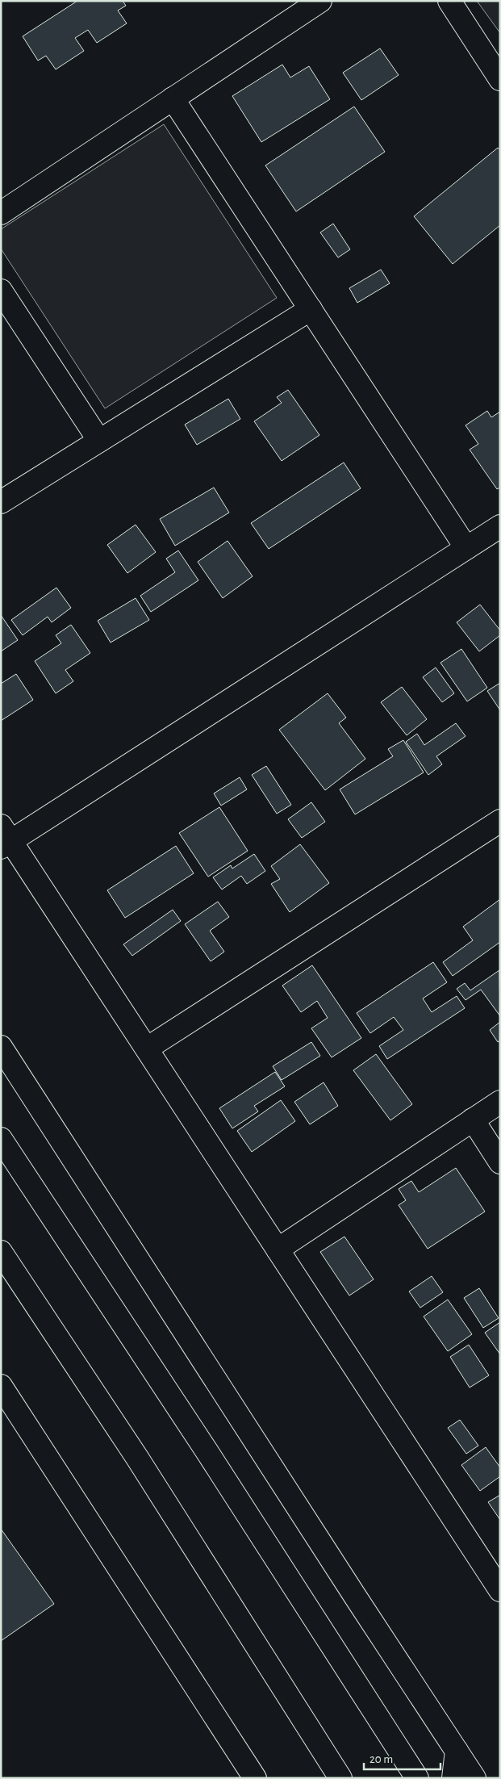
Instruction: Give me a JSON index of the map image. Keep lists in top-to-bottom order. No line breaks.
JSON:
{"scale_bar":"20 m"}
